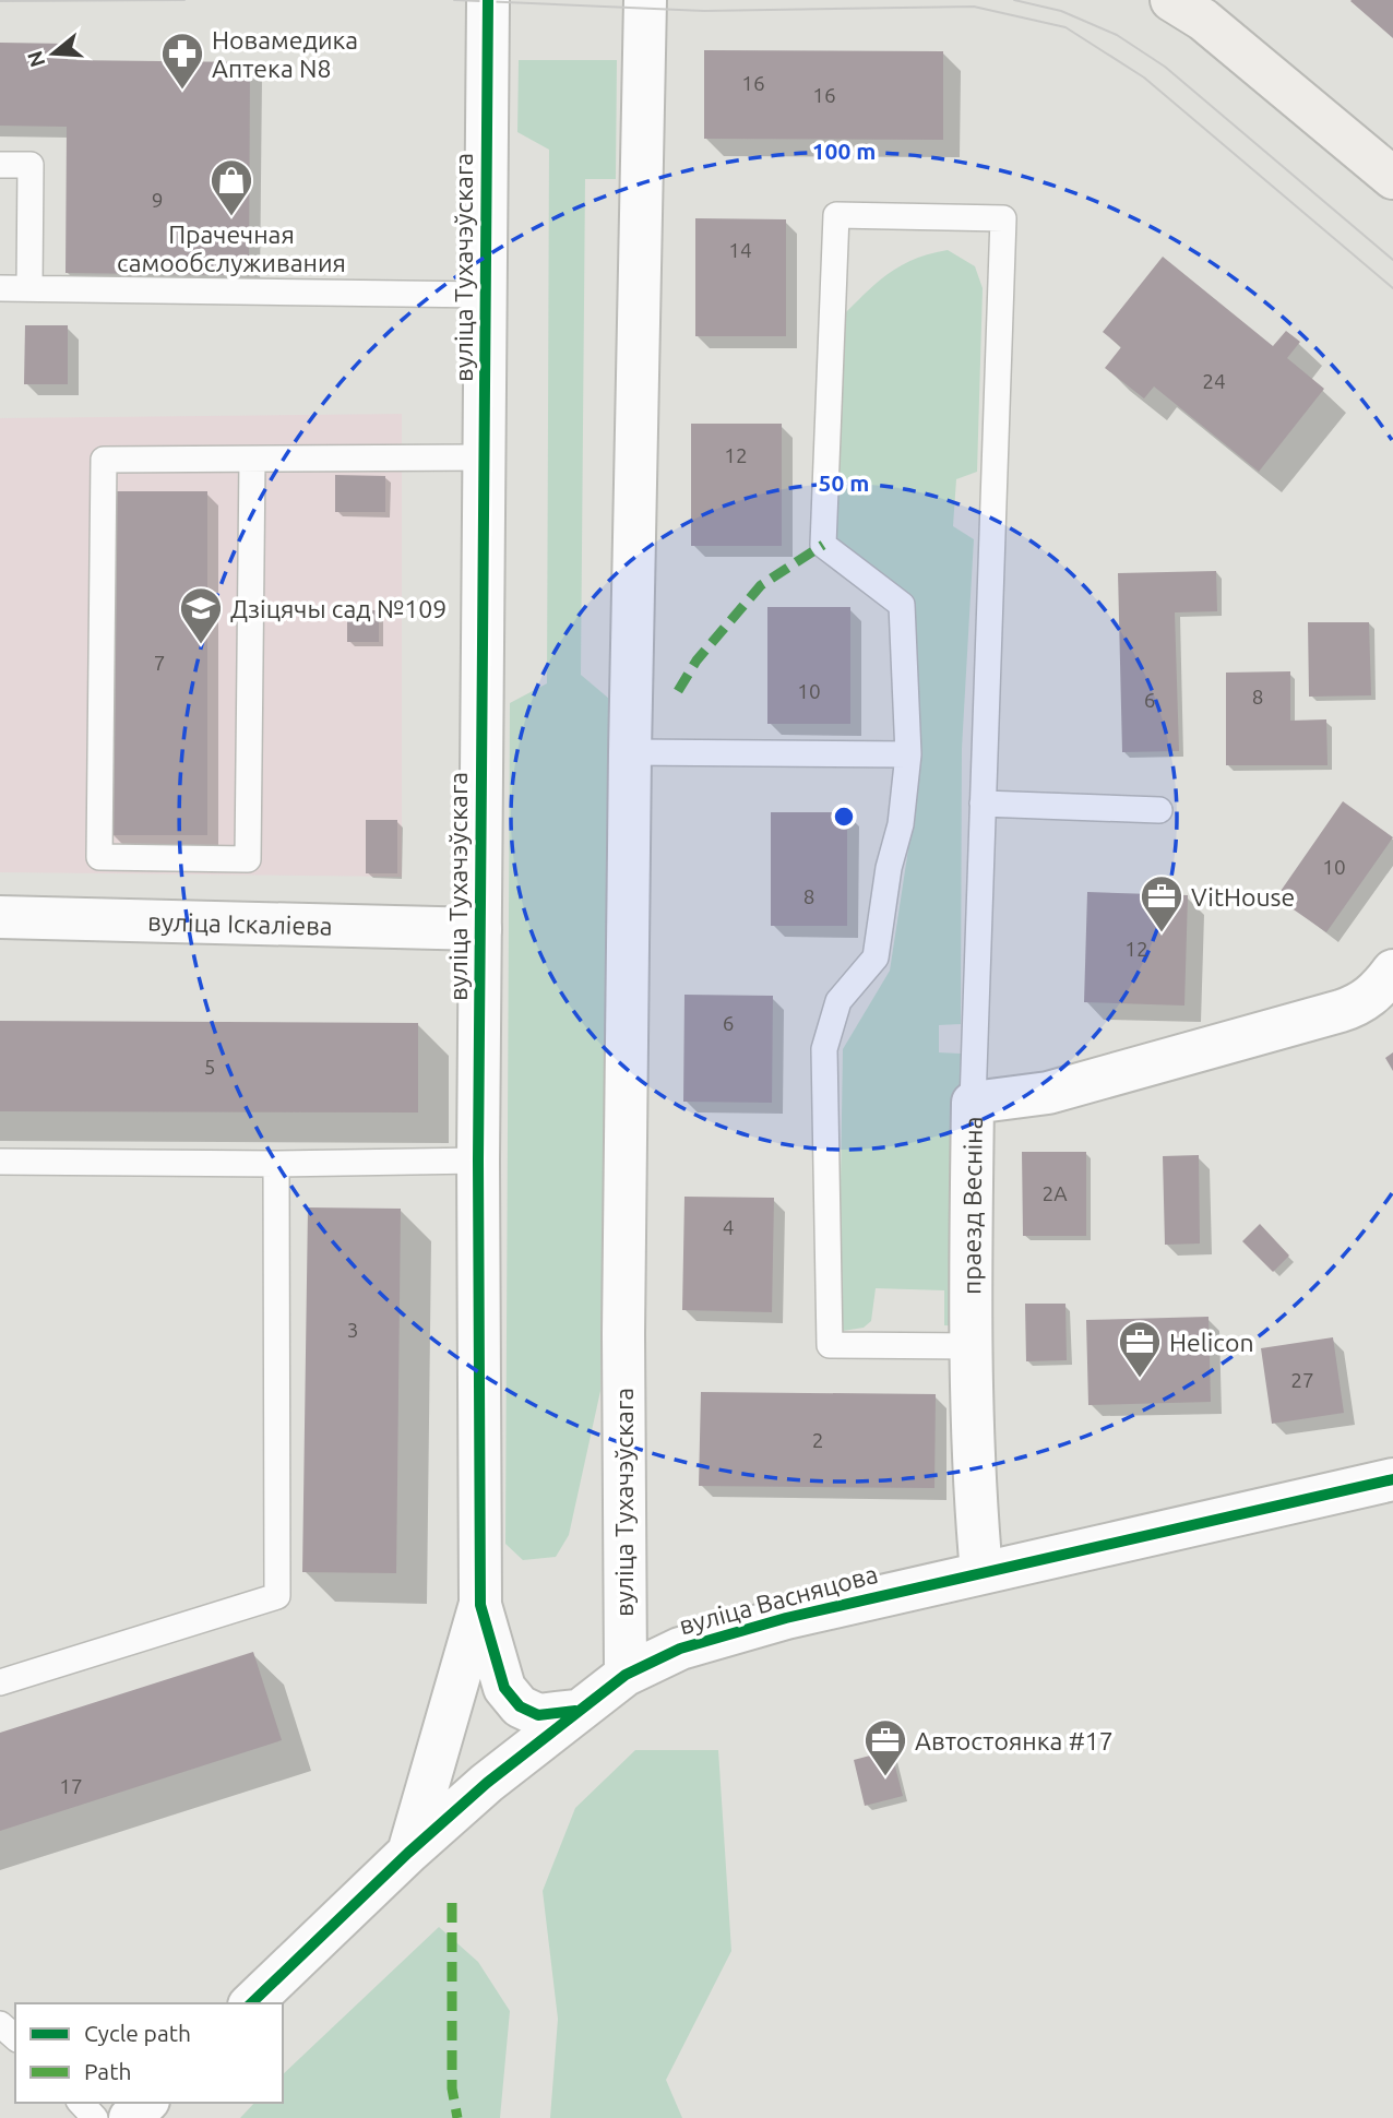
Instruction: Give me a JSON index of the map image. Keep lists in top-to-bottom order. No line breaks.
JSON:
{"streets":{"street":["вуліца Тухачэўскага","вуліца Іскаліева","праезд Весніна","вуліца Васняцова"]},"crossings":[["вуліца Тухачэўскага","вуліца Іскаліева"],["вуліца Тухачэўскага","вуліца Васняцова"],["праезд Весніна","вуліца Васняцова"]],"places":{"pharmacy":["Новамедика Аптека N8"],"shop":["Прачечная самообслуживания"],"school or university":["Дзіцячы сад №109"],"office":["VitHouse","Helicon","Автостоянка #17"]},"house_numbers":["16","16","9","14","24","12","7","10","8","6","10","8","12","6","5","2А","4","3","27","2","17"],"legend":["Cycle path","Path"],"north":"left","rings":["100 m","50 m"]}
